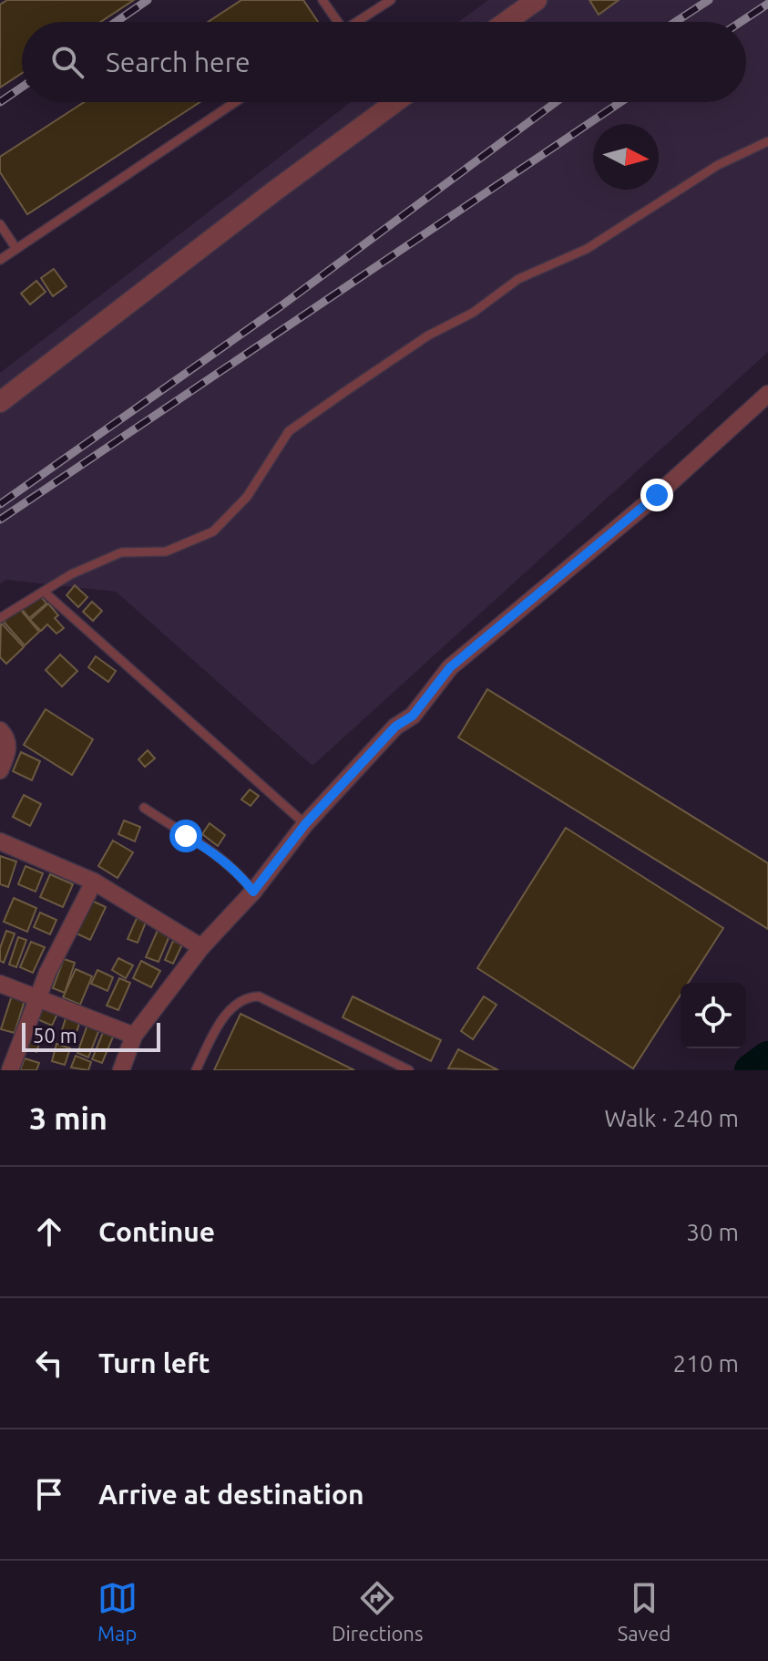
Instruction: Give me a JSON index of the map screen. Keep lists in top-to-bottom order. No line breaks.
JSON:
{"scale_bar":"50 m","north":"right","page":{"search":"Search here","scale":"50 m","heading":["3 min","Walk · 240 m"],"list":[["Continue","30 m"],["Turn left","210 m"],"Arrive at destination"],"nav":["Map","Directions","Saved"]}}
